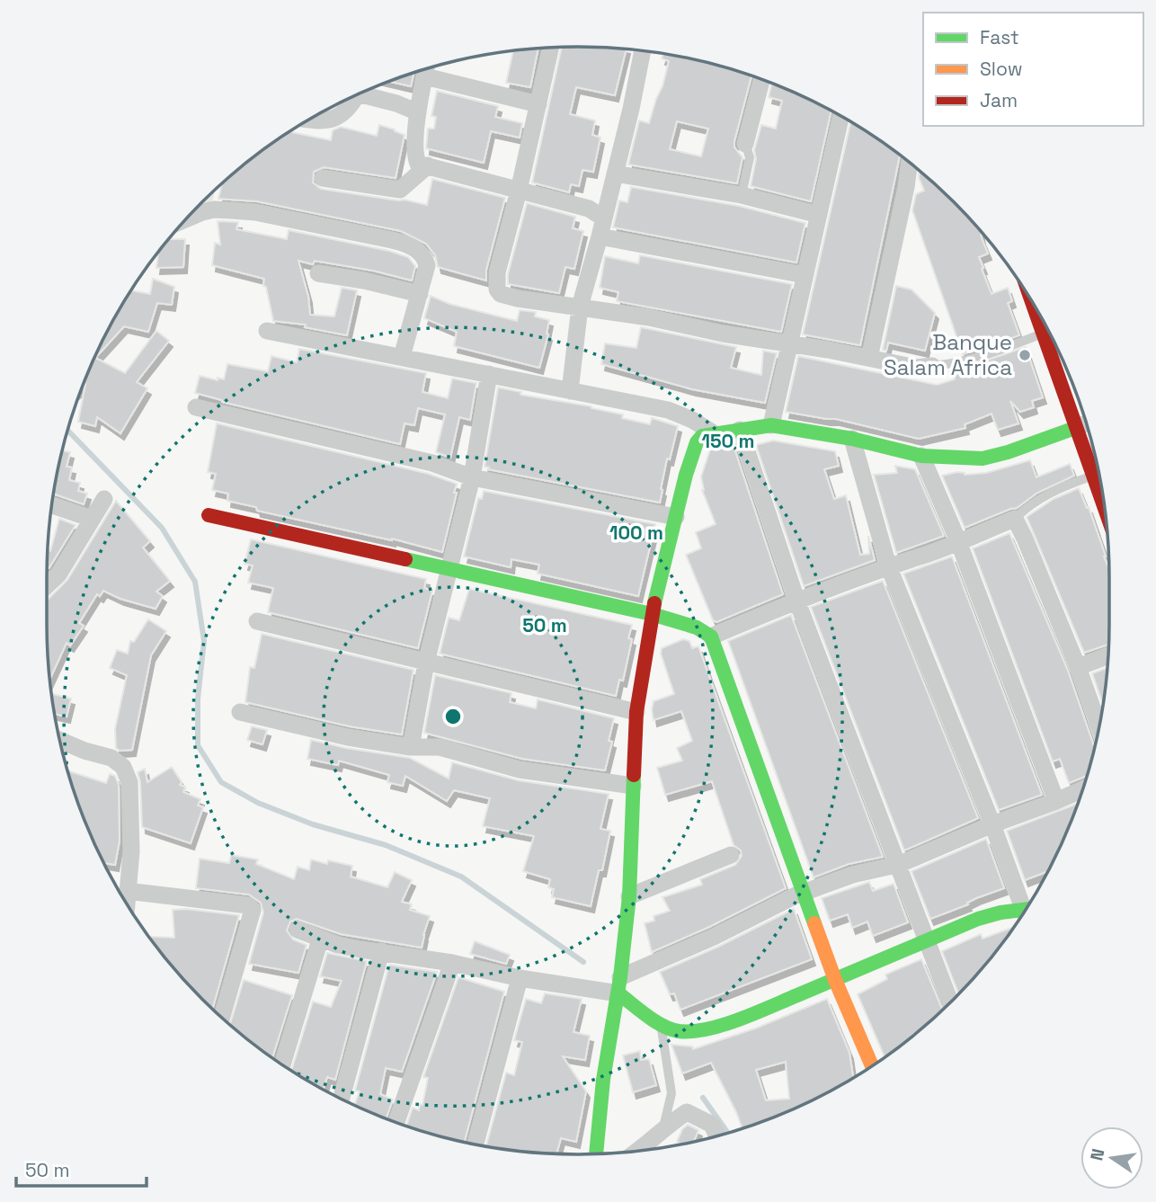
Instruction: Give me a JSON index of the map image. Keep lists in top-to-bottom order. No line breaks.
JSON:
{"places":["Banque Salam Africa"],"legend":["Fast","Slow","Jam"],"scale_bar":"50 m","north":"left","rings":["150 m","100 m","50 m"]}
